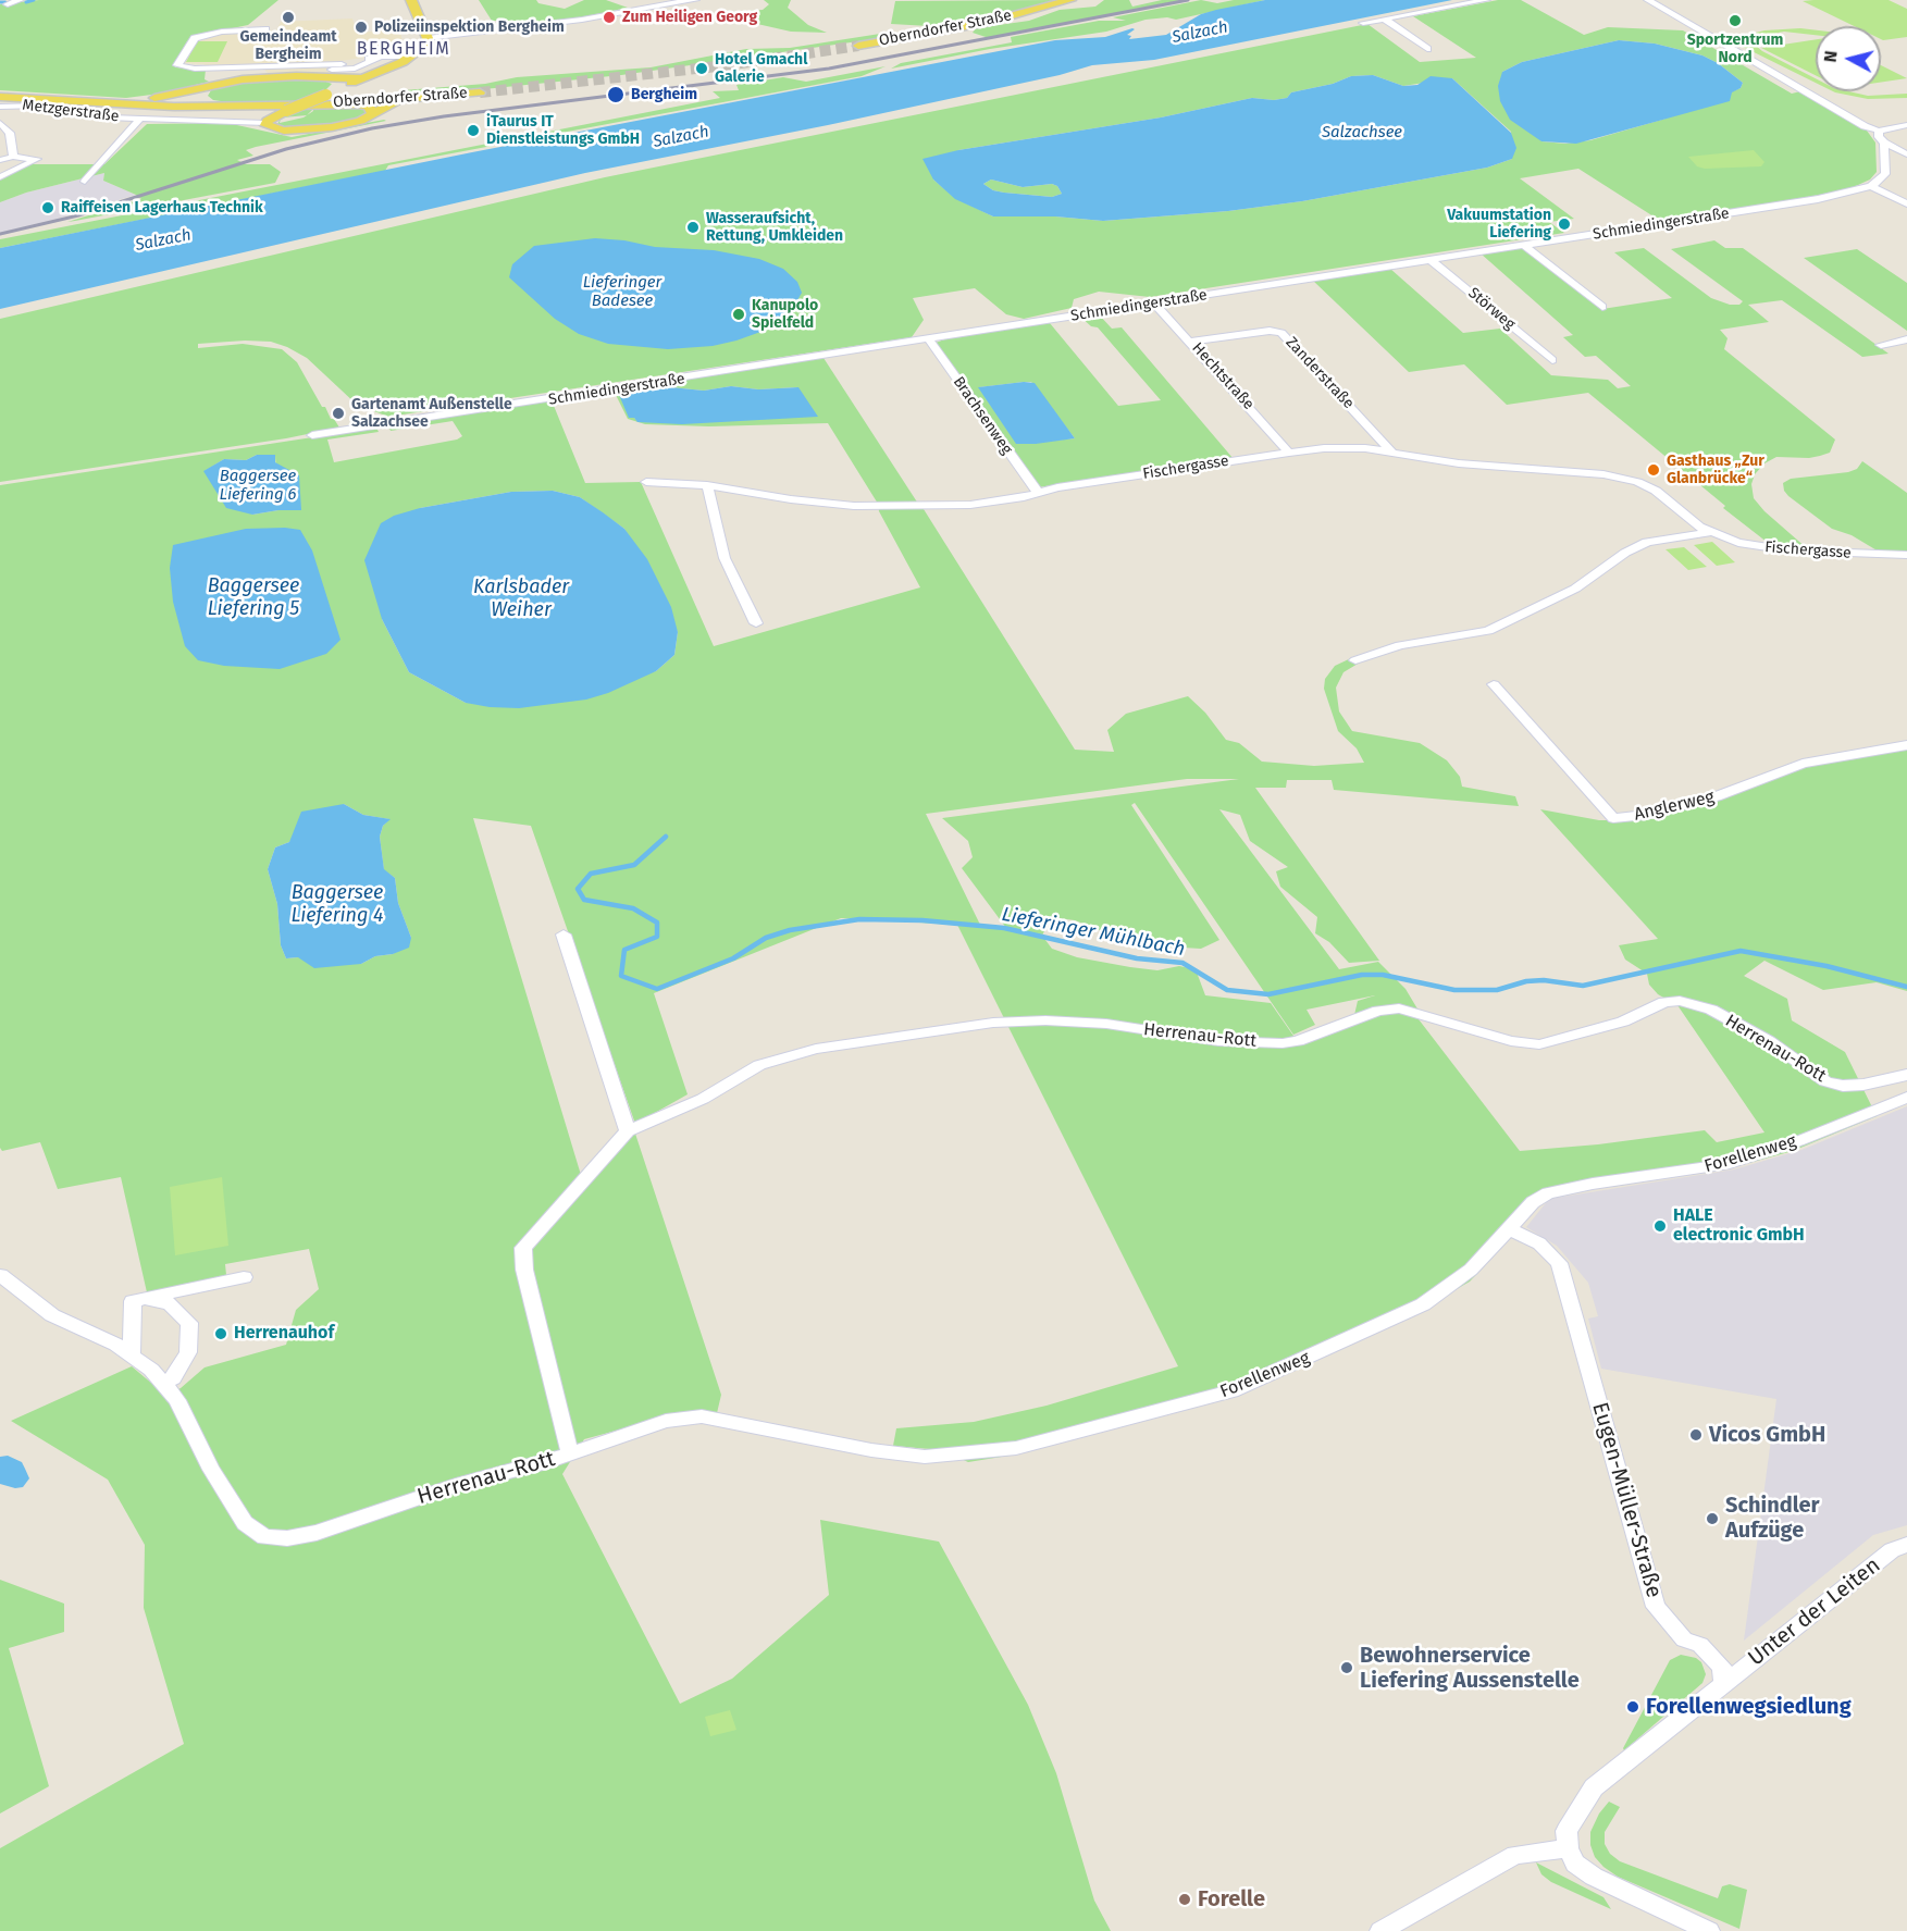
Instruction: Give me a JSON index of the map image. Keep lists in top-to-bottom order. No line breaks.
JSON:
{"streets":{"main road":["Oberndorfer Straße"],"street":["Metzgerstraße","Schmiedingerstraße","Störweg","Zanderstraße","Hechtstraße","Brachsenweg","Fischergasse","Anglerweg","Herrenau-Rott","Forellenweg","Eugen-Müller-Straße","Unter der Leiten"]},"crossings":[["Schmiedingerstraße","Störweg"],["Schmiedingerstraße","Hechtstraße"],["Schmiedingerstraße","Brachsenweg"],["Zanderstraße","Hechtstraße"],["Zanderstraße","Fischergasse"],["Hechtstraße","Fischergasse"],["Brachsenweg","Fischergasse"],["Herrenau-Rott","Forellenweg"],["Forellenweg","Eugen-Müller-Straße"],["Eugen-Müller-Straße","Unter der Leiten"]],"districts":["BERGHEIM"],"water":["Salzach","Salzachsee","Lieferinger Badesee","Baggersee Liefering 6","Baggersee Liefering 5","Karlsbader Weiher","Baggersee Liefering 4","Lieferinger Mühlbach"],"places":["Gemeindeamt Bergheim","Zum Heiligen Georg","Sportzentrum Nord","Polizeiinspektion Bergheim","Hotel Gmachl Galerie","Bergheim","iTaurus IT Dienstleistungs GmbH","Raiffeisen Lagerhaus Technik","Vakuumstation Liefering","Wasseraufsicht, Rettung, Umkleiden","Kanupolo Spielfeld","Gartenamt Außenstelle Salzachsee","Gasthaus „Zur Glanbrücke“","HALE electronic GmbH","Herrenauhof","Vicos GmbH","Schindler Aufzüge","Bewohnerservice Liefering Aussenstelle","Forellenwegsiedlung","Forelle"],"north":"left"}
